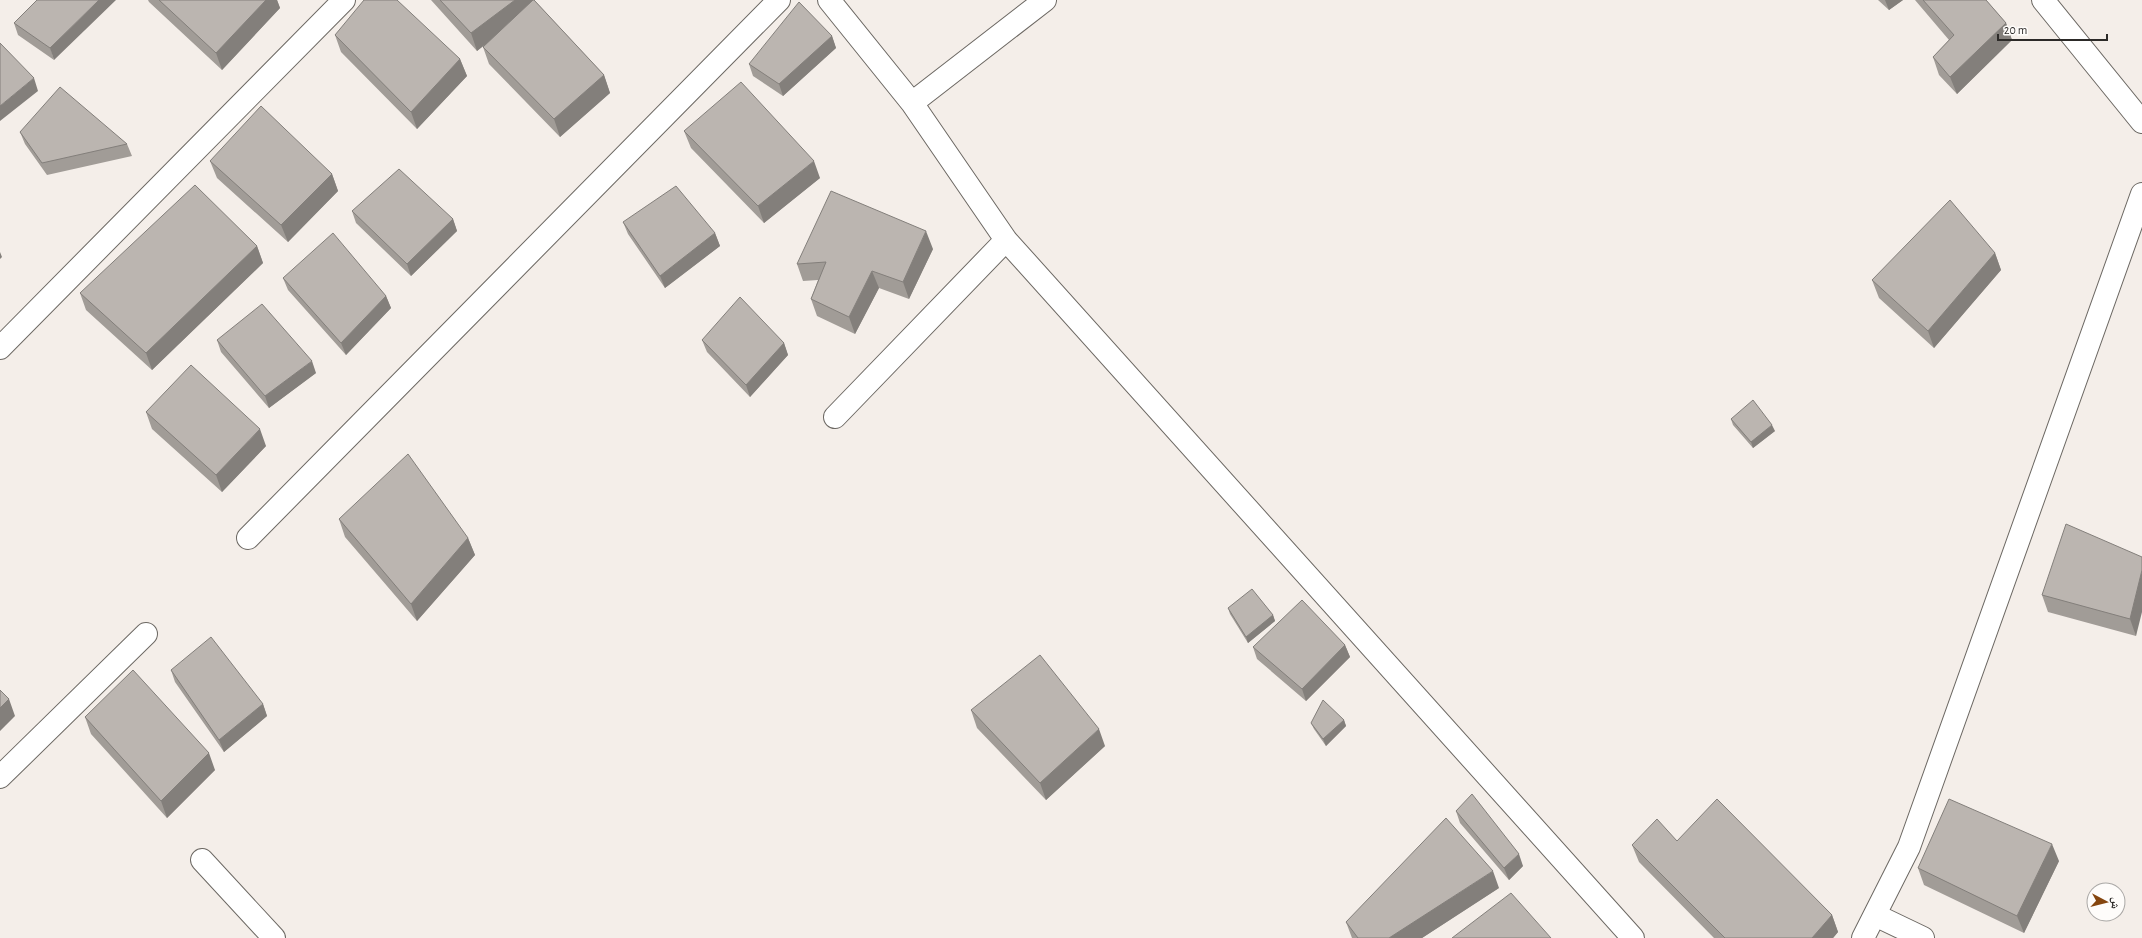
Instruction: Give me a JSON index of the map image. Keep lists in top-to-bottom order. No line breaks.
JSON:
{"scale_bar":"20 m","north":"right"}
